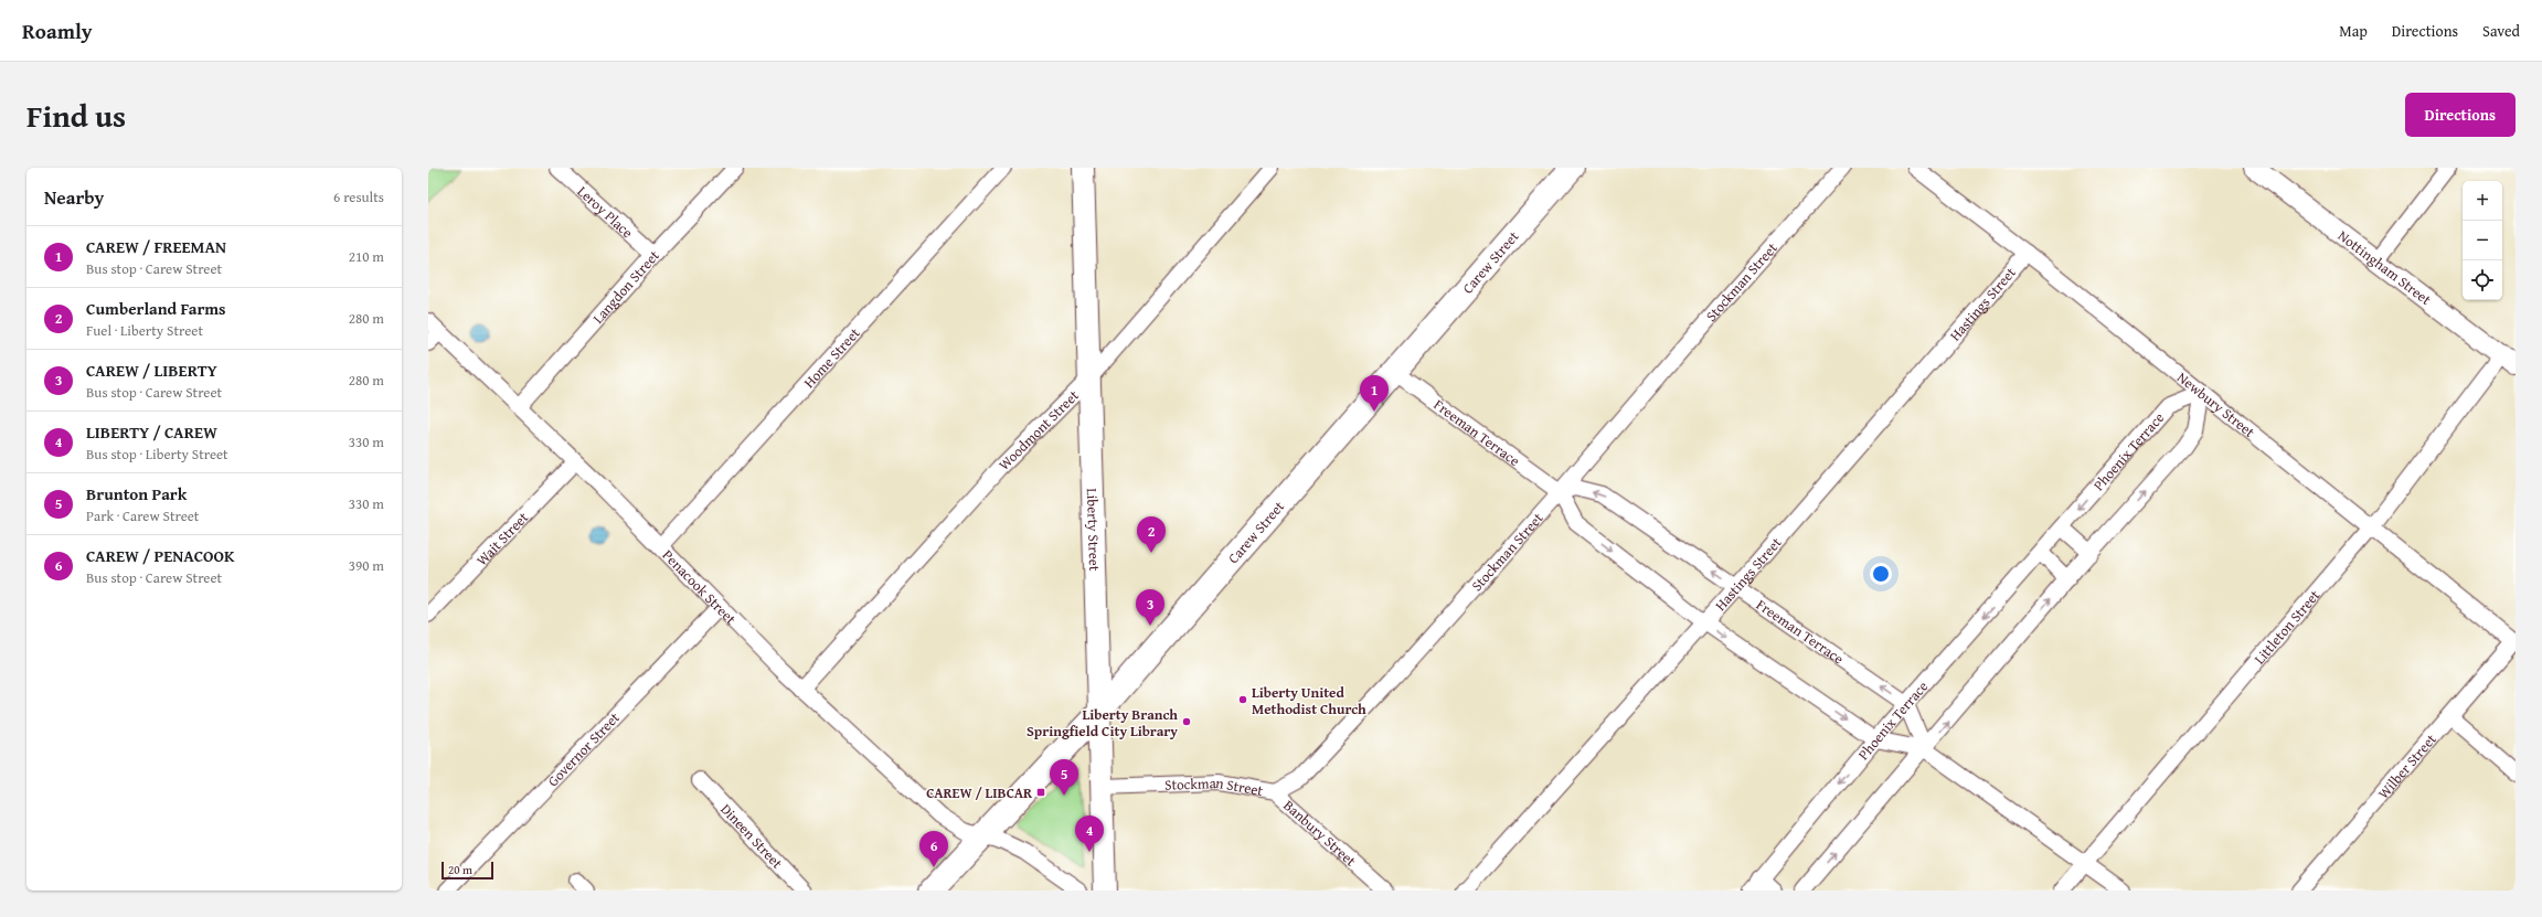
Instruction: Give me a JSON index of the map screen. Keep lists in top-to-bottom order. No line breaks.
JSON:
{"streets":{"main road":["Carew Street","Liberty Street"],"street":["Leroy Place","Nottingham Street","Stockman Street","Langdon Street","Hastings Street","Home Street","Newbury Street","Woodmont Street","Freeman Terrace","Phoenix Terrace","Wait Street","Penacook Street","Littleton Street","Governor Street","Wilber Street","Banbury Street","Dineen Street"]},"crossings":[["Leroy Place","Langdon Street"],["Carew Street","Freeman Terrace"],["Carew Street","Liberty Street"],["Carew Street","Penacook Street"],["Nottingham Street","Littleton Street"],["Stockman Street","Freeman Terrace"],["Stockman Street","Liberty Street"],["Stockman Street","Banbury Street"],["Langdon Street","Penacook Street"],["Hastings Street","Newbury Street"],["Hastings Street","Freeman Terrace"],["Home Street","Penacook Street"],["Newbury Street","Phoenix Terrace"],["Newbury Street","Littleton Street"],["Newbury Street","Wilber Street"],["Woodmont Street","Liberty Street"],["Woodmont Street","Penacook Street"],["Freeman Terrace","Phoenix Terrace"],["Freeman Terrace","Littleton Street"],["Wait Street","Penacook Street"],["Penacook Street","Governor Street"]],"places":{"other":["Liberty United Methodist Church","Liberty Branch Springfield City Library"],"transit":["CAREW / LIBCAR"]},"scale_bar":"20 m","page":{"header":"Roamly","nav":["Map","Directions","Saved"],"title":"Find us","buttons":"Directions","heading":["Nearby","6 results"],"map_buttons":["+","−"],"list":[{"mark":"1","name":"CAREW / FREEMAN","note":"Bus stop · Carew Street","value":"210 m"},{"mark":"2","name":"Cumberland Farms","note":"Fuel · Liberty Street","value":"280 m"},{"mark":"3","name":"CAREW / LIBERTY","note":"Bus stop · Carew Street","value":"280 m"},{"mark":"4","name":"LIBERTY / CAREW","note":"Bus stop · Liberty Street","value":"330 m"},{"mark":"5","name":"Brunton Park","note":"Park · Carew Street","value":"330 m"},{"mark":"6","name":"CAREW / PENACOOK","note":"Bus stop · Carew Street","value":"390 m"}],"pins":["1","2","3","5","4","6"],"scale":"20 m"}}
